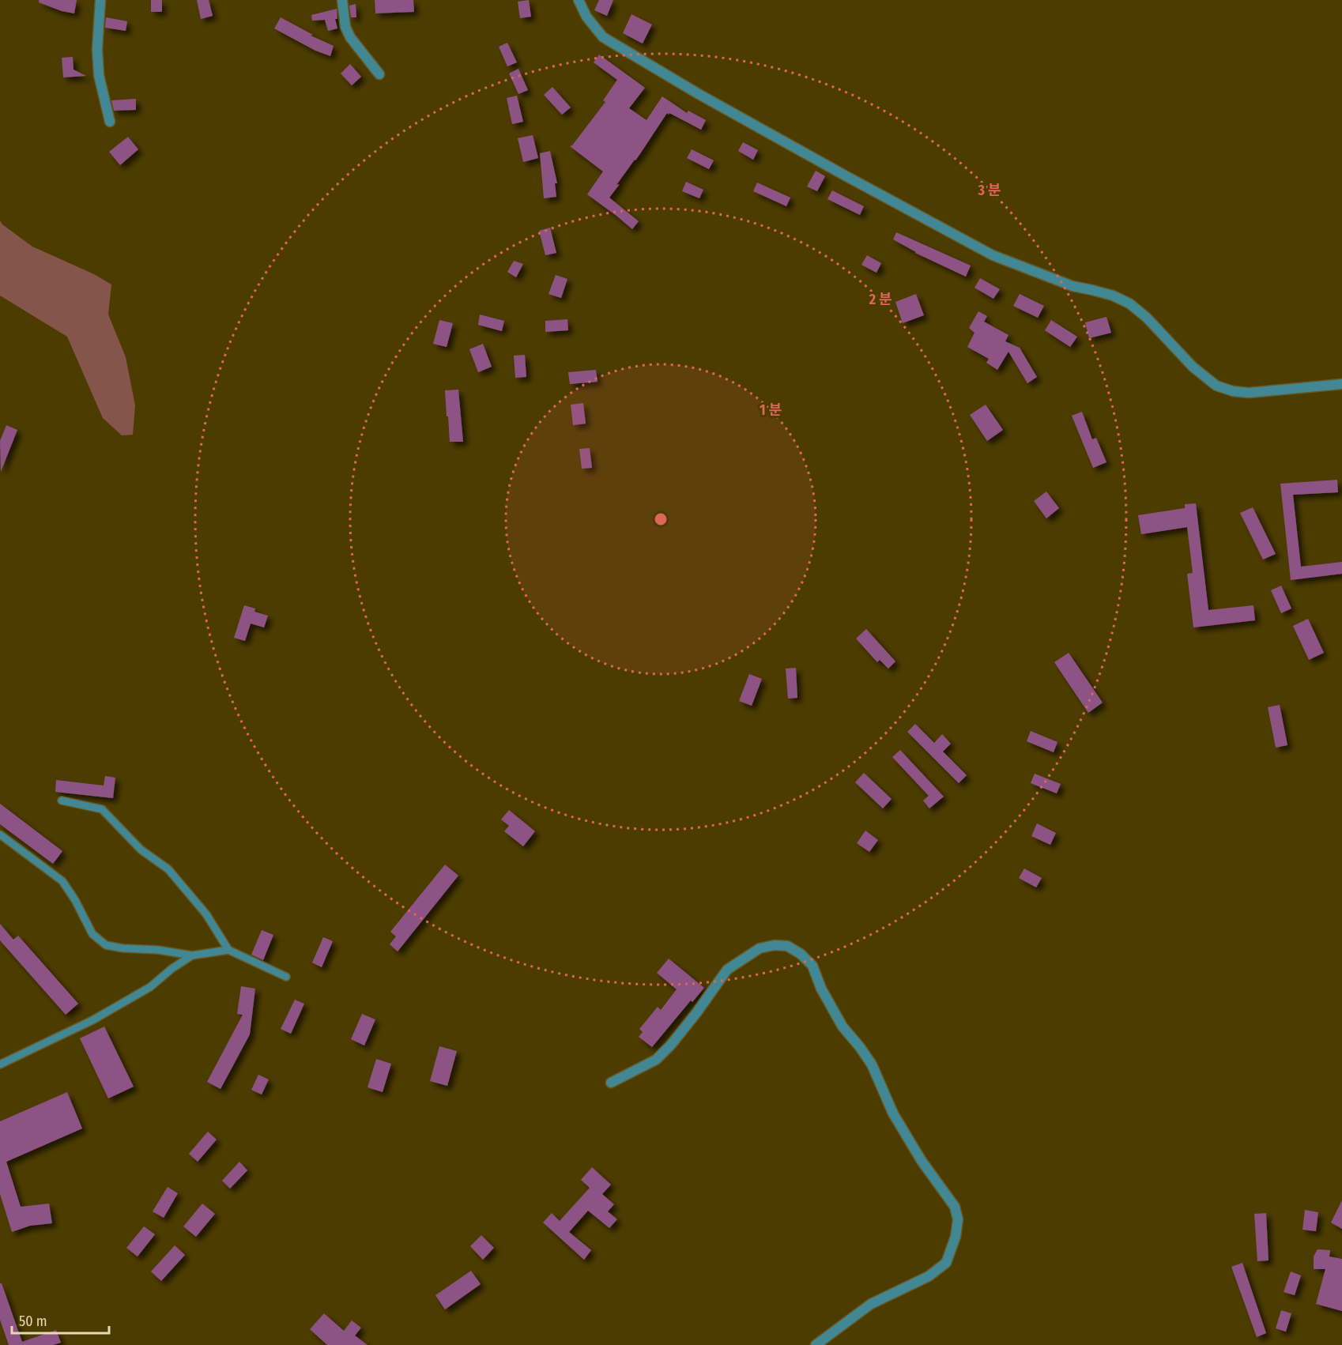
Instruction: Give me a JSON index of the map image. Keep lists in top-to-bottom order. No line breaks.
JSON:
{"scale_bar":"50 m","rings":["3 분","2 분","1 분"]}
